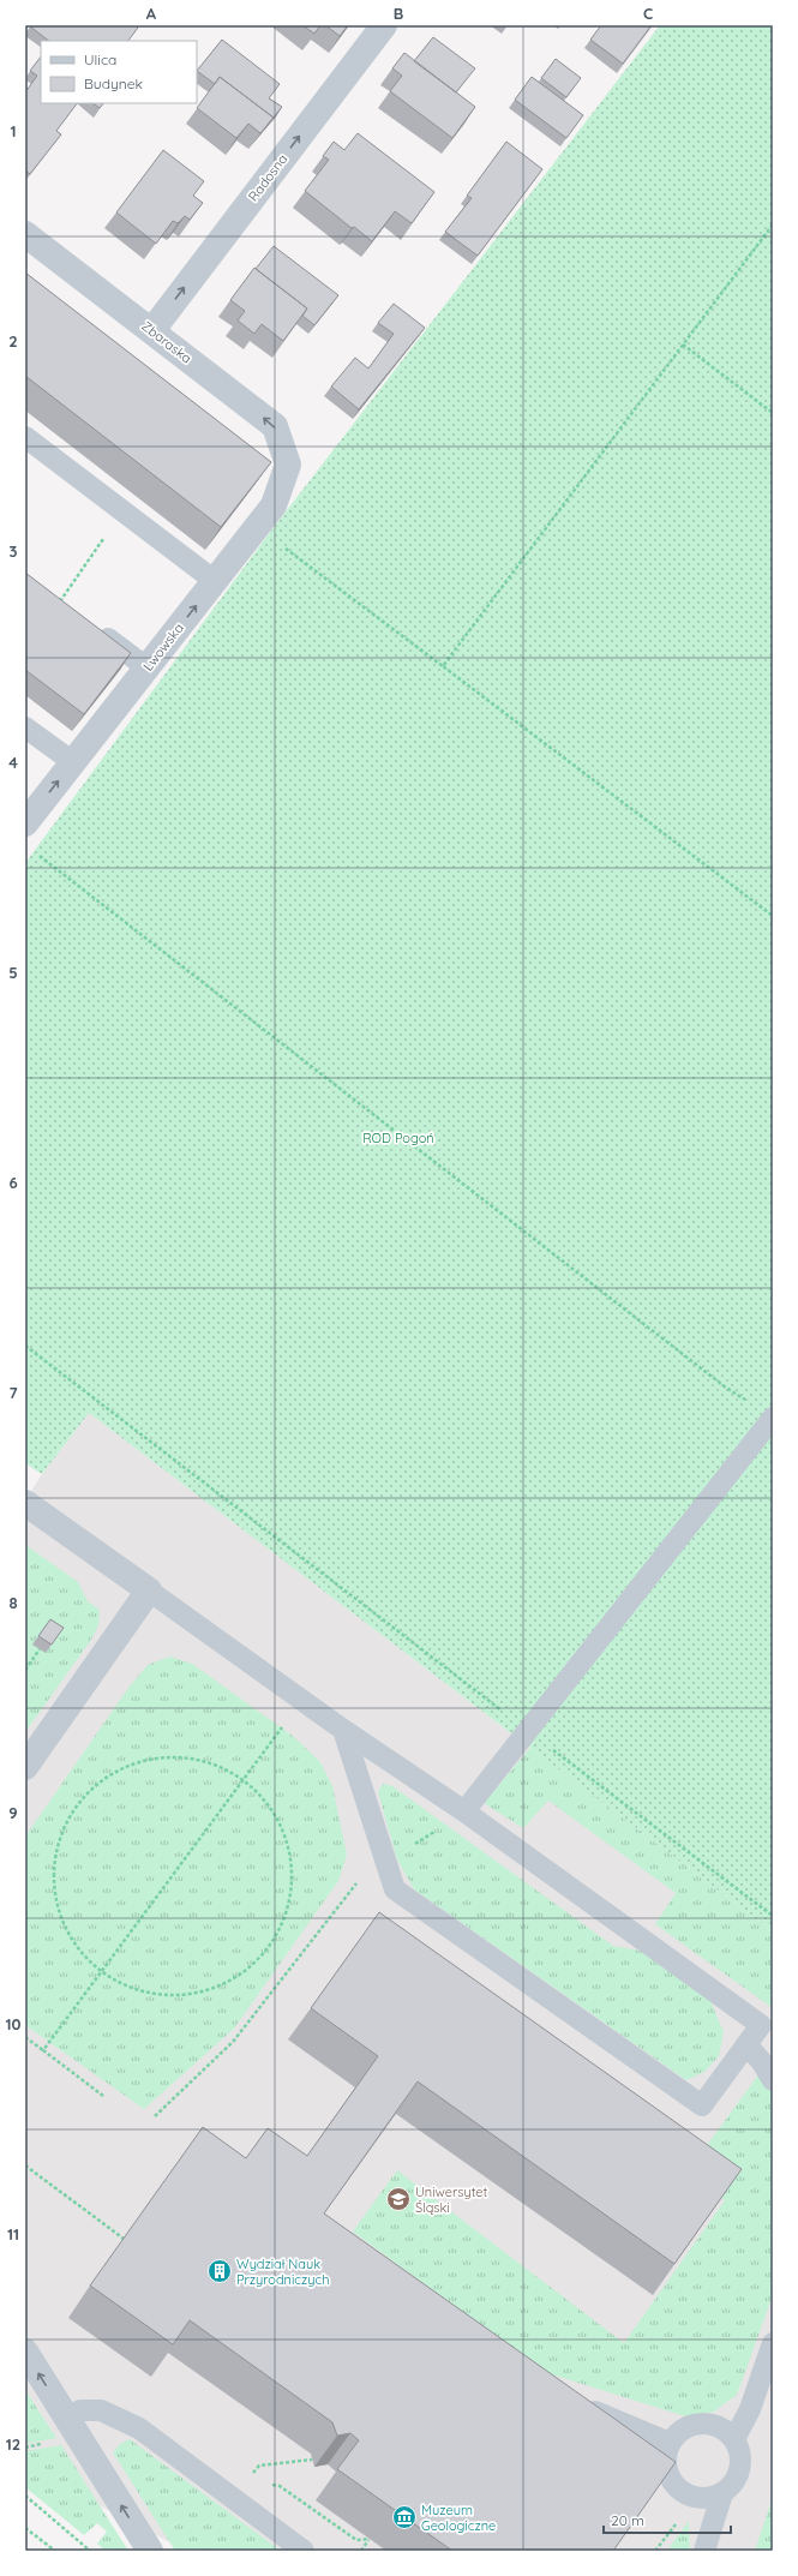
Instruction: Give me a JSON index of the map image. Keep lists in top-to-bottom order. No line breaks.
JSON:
{"streets":{"street":["Radosna","Zbaraska","Lwowska"]},"crossings":[["Radosna","Zbaraska"],["Zbaraska","Lwowska"]],"one_way":["Radosna","Zbaraska","Lwowska"],"parks":["ROD Pogoń"],"places":{"school or university":["Uniwersytet Śląski"],"building":["Wydział Nauk Przyrodniczych"],"museum":["Muzeum Geologiczne"]},"legend":["Ulica","Budynek"],"scale_bar":"20 m","grid":{"columns":["A","B","C"],"rows":["1","2","3","4","5","6","7","8","9","10","11","12"]}}
